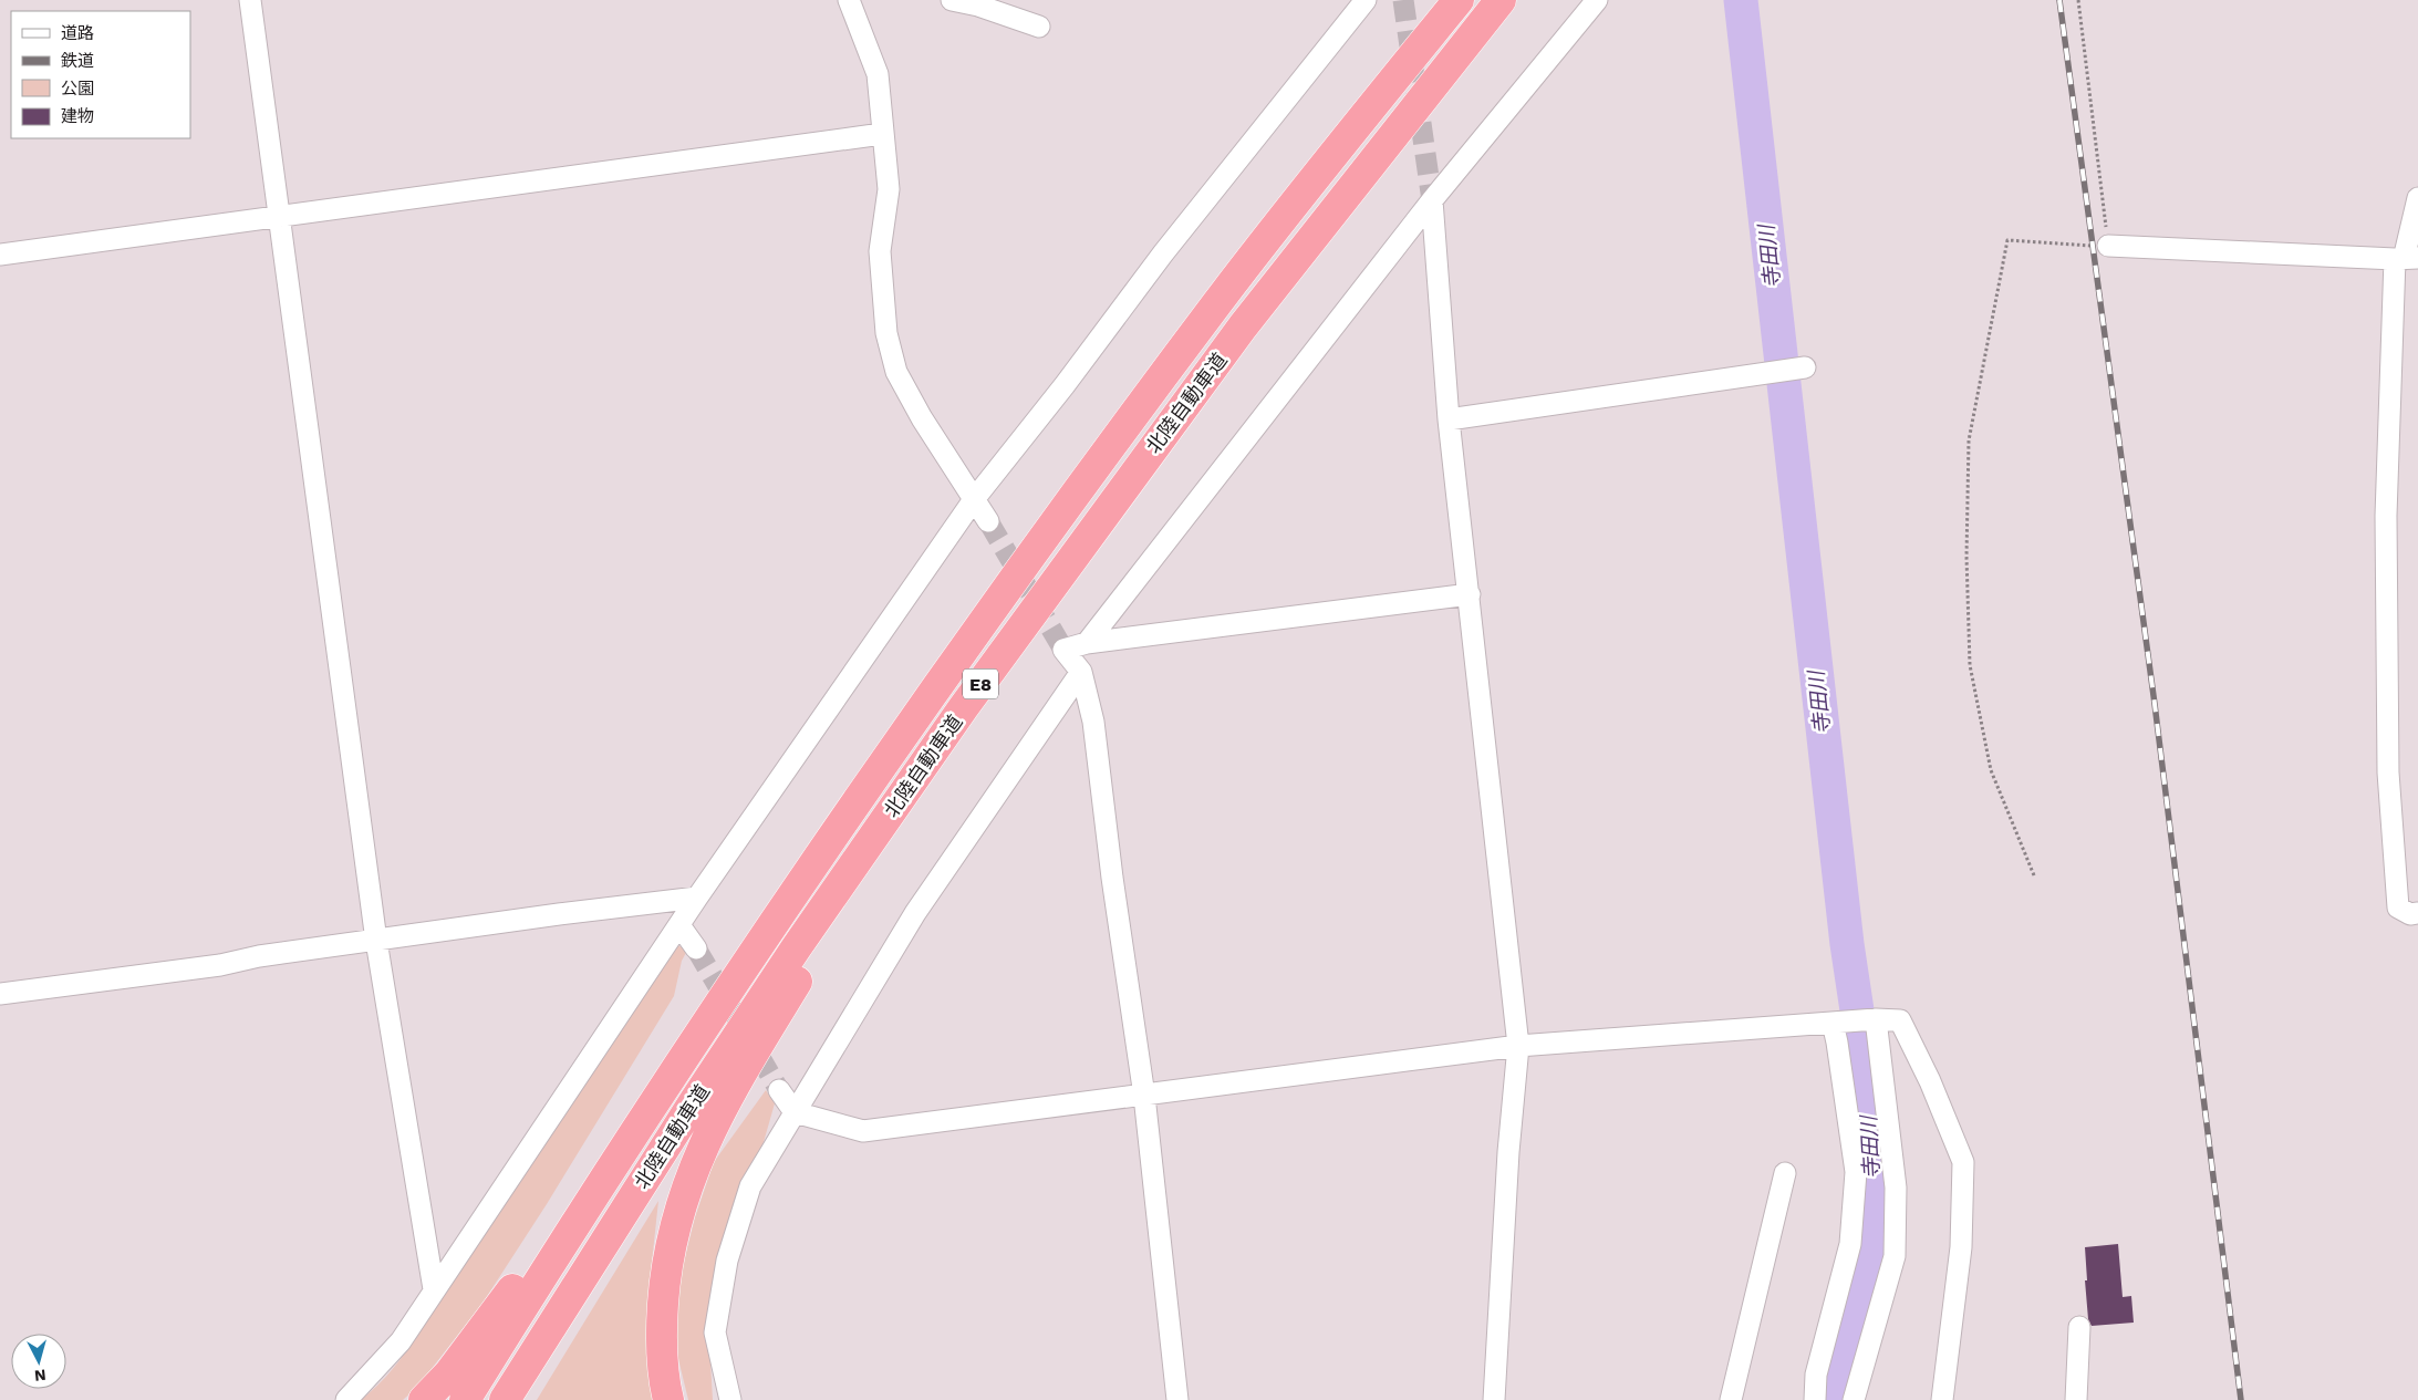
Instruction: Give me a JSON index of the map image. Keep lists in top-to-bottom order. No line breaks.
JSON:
{"streets":{"highway":["北陸自動車道","E8"]},"water":["寺田川"],"legend":["道路","鉄道","公園","建物"],"north":"bottom"}
